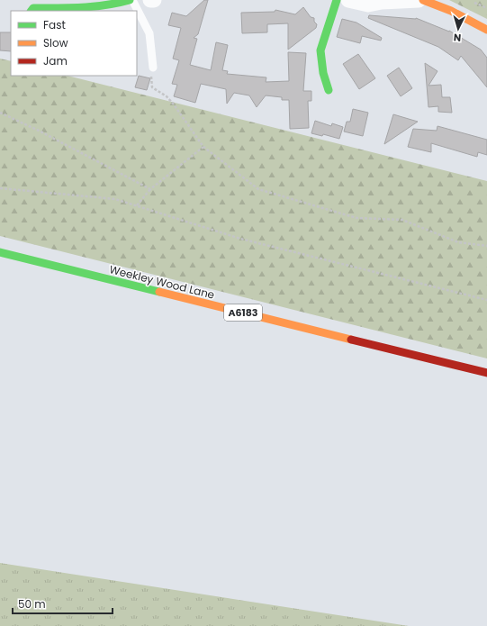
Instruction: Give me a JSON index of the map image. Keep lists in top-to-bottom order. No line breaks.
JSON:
{"streets":{"main road":["Weekley Wood Lane","A6183"]},"legend":["Fast","Slow","Jam"],"scale_bar":"50 m","north":"bottom"}
